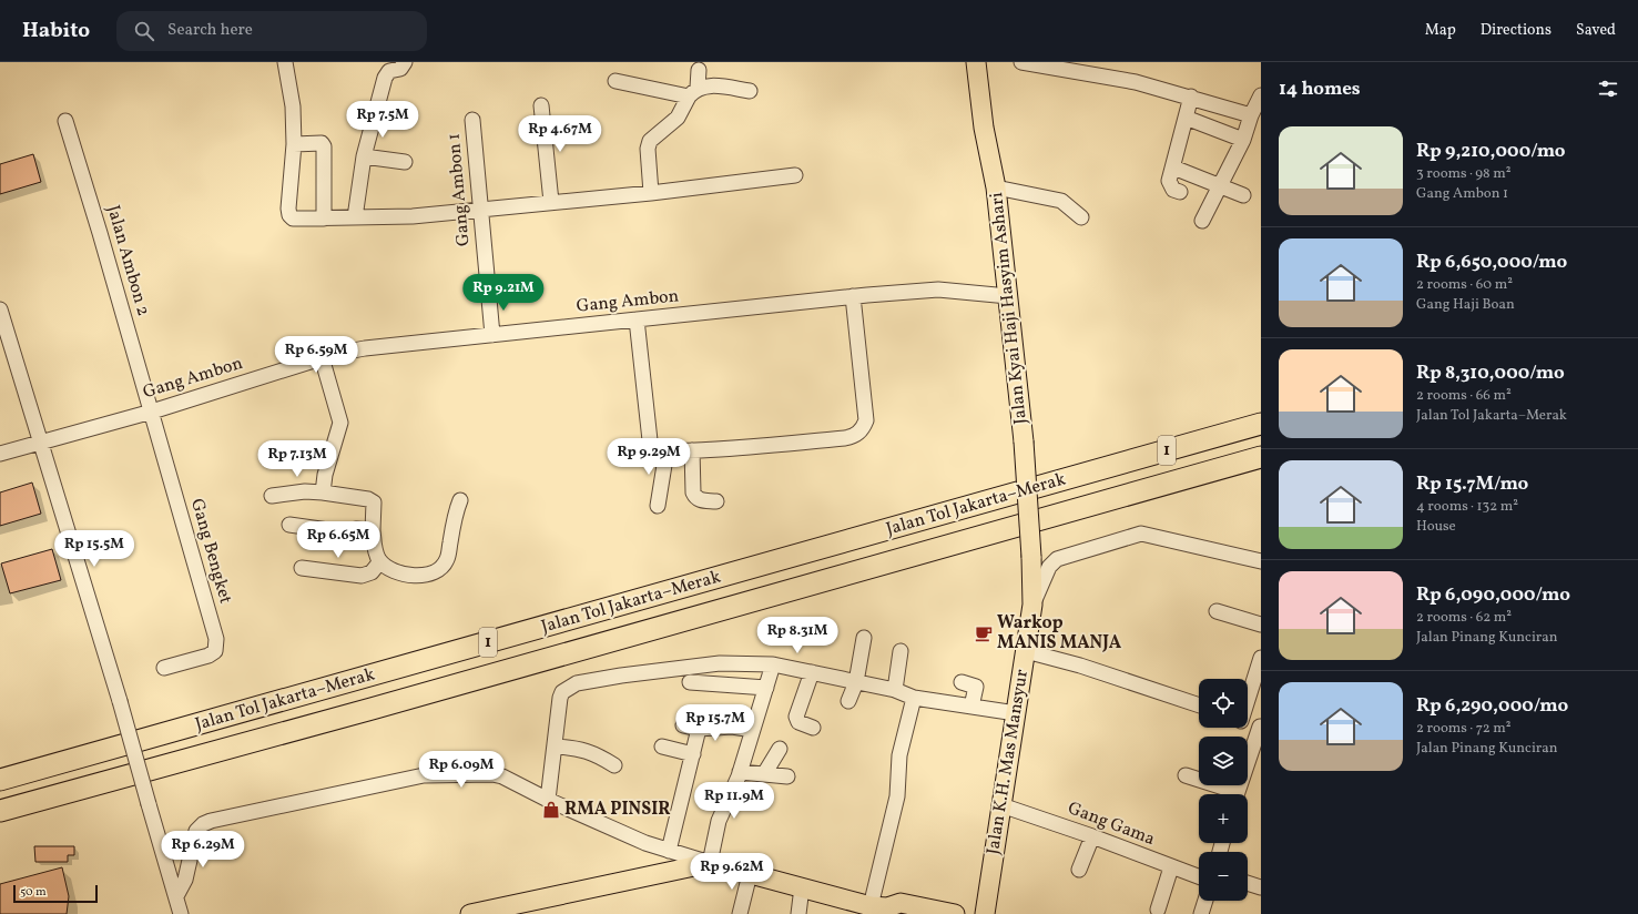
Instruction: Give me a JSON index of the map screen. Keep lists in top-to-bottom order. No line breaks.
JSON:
{"streets":{"highway":["1","Jalan Tol Jakarta–Merak"],"main road":["Jalan Kyai Haji Hasyim Ashari","Jalan K.H. Mas Mansyur"],"street":["Gang Ambon 1","Jalan Ambon 2","Gang Ambon","Gang Bengket","Gang Gama"]},"crossings":[["Gang Ambon 1","Gang Ambon"],["Jalan Ambon 2","Gang Ambon"],["Jalan Ambon 2","Gang Bengket"],["Gang Ambon","Jalan Kyai Haji Hasyim Ashari"],["Gang Ambon","Gang Bengket"],["Jalan Kyai Haji Hasyim Ashari","Jalan K.H. Mas Mansyur"],["Jalan K.H. Mas Mansyur","Gang Gama"]],"places":{"cafe":["Warkop MANIS MANJA"],"shop":["RMA PINSIR"]},"scale_bar":"50 m","page":{"header":"Habito","search":"Search here","nav":["Map","Directions","Saved"],"heading":"14 homes","price":["Rp 7.5M","Rp 4.67M","Rp 9.21M","Rp 6.59M","Rp 9.29M","Rp 7.13M","Rp 6.65M","Rp 15.5M","Rp 8.31M","Rp 15.7M","Rp 6.09M","Rp 11.9M","Rp 6.29M","Rp 9.62M"],"list":[{"name":"Rp 9,210,000/mo","note":"3 rooms · 98 m² · Gang Ambon 1"},{"name":"Rp 6,650,000/mo","note":"2 rooms · 60 m² · Gang Haji Boan"},{"name":"Rp 8,310,000/mo","note":"2 rooms · 66 m² · Jalan Tol Jakarta–Merak"},{"name":"Rp 15.7M/mo","note":"4 rooms · 132 m² · House"},{"name":"Rp 6,090,000/mo","note":"2 rooms · 62 m² · Jalan Pinang Kunciran"},{"name":"Rp 6,290,000/mo","note":"2 rooms · 72 m² · Jalan Pinang Kunciran"}],"map_buttons":["+","−"],"scale":"50 m"}}
